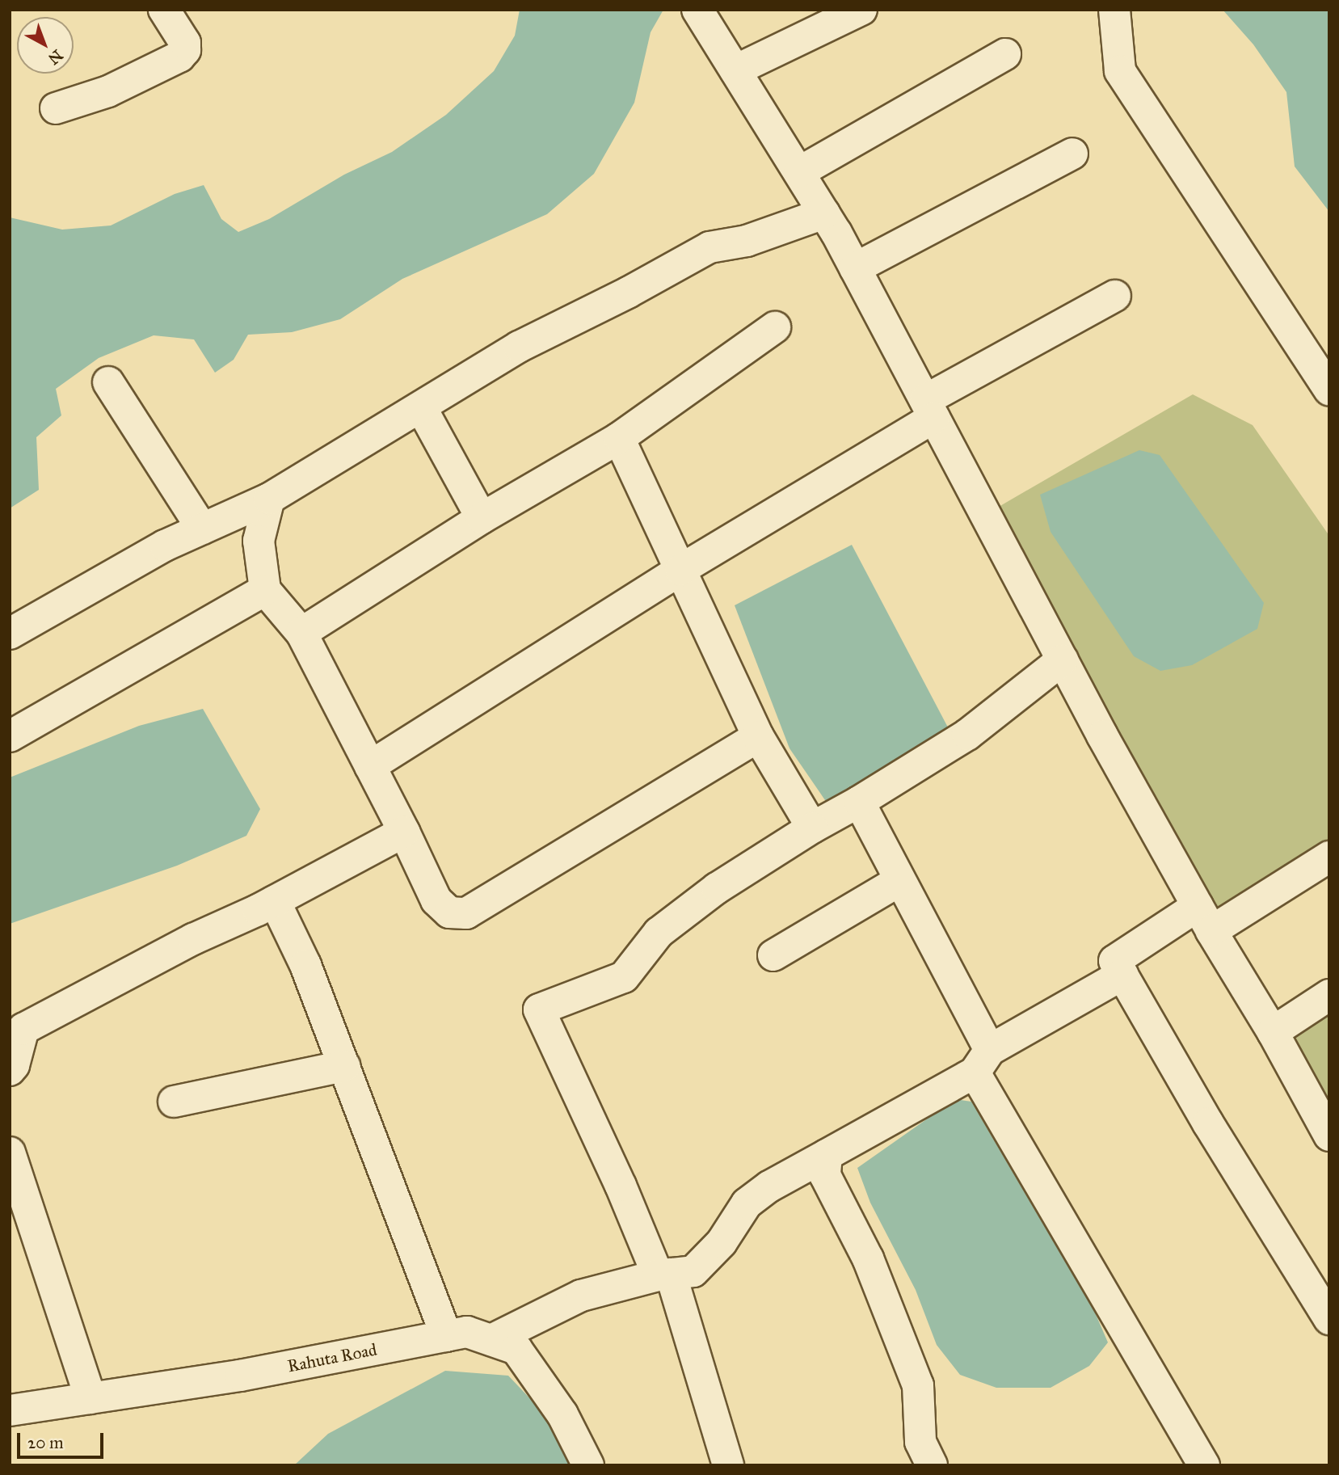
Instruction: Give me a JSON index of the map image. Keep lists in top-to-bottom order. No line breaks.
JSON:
{"streets":{"street":["Rahuta Road"]},"scale_bar":"20 m","north":"bottom right"}
